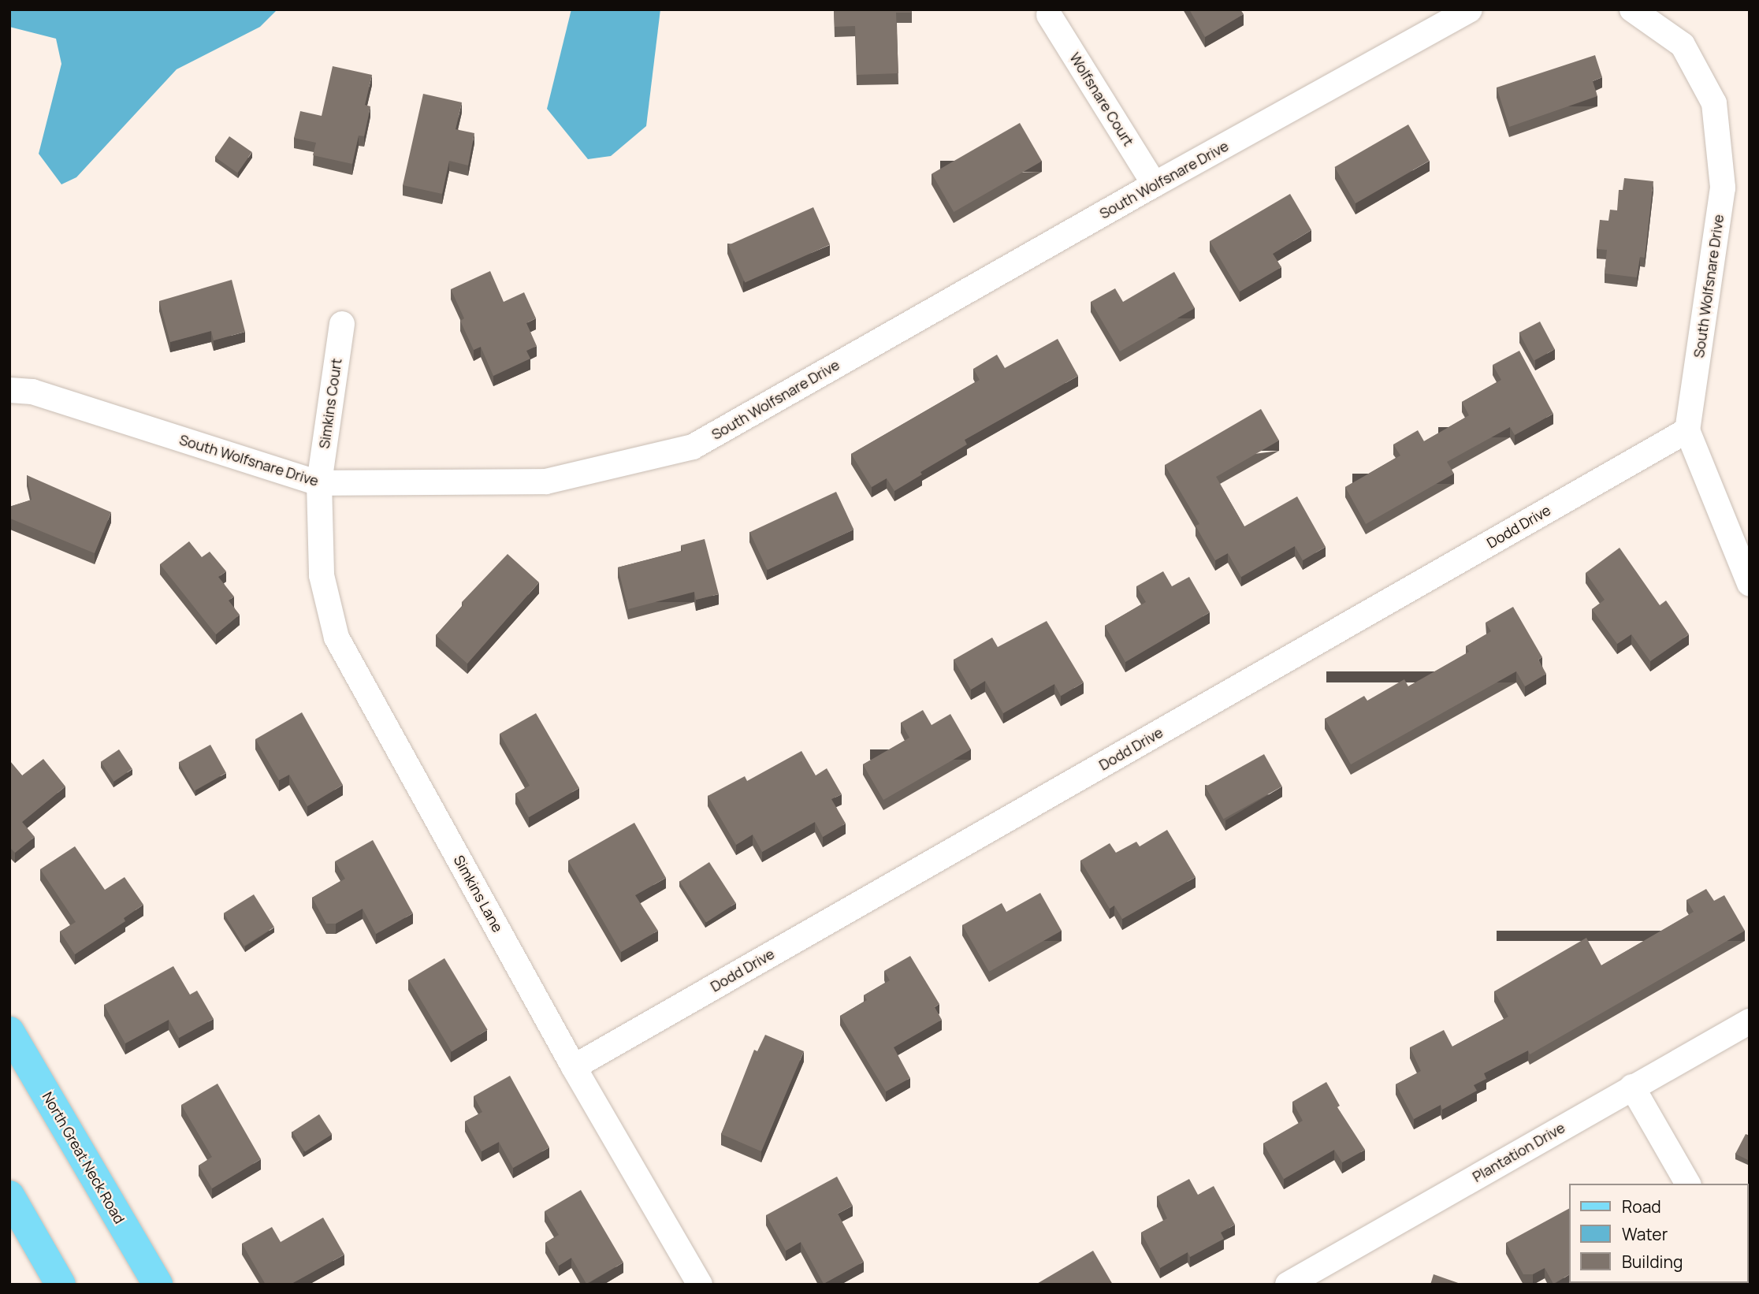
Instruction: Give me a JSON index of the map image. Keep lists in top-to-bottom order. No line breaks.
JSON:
{"streets":{"main road":["North Great Neck Road"],"street":["Wolfsnare Court","South Wolfsnare Drive","Simkins Court","Dodd Drive","Simkins Lane","Plantation Drive"]},"crossings":[["Wolfsnare Court","South Wolfsnare Drive"],["South Wolfsnare Drive","Simkins Court"],["South Wolfsnare Drive","Dodd Drive"],["South Wolfsnare Drive","Simkins Lane"],["Simkins Court","Simkins Lane"],["Dodd Drive","Simkins Lane"]],"legend":["Road","Water","Building"]}
